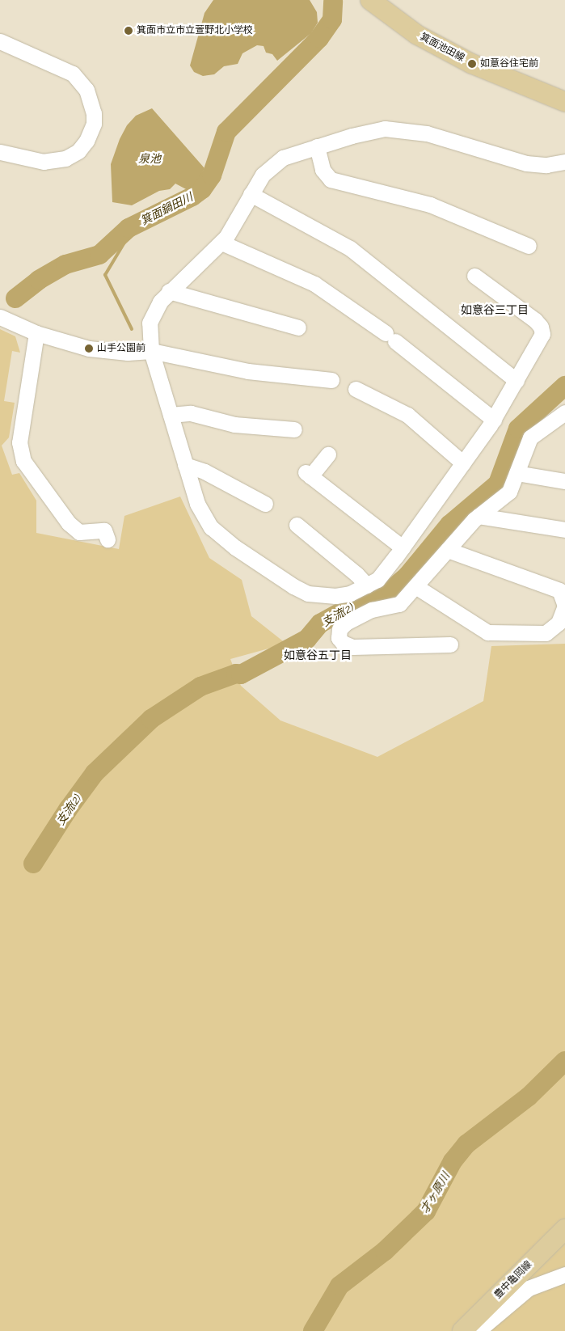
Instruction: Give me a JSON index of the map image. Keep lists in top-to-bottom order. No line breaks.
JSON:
{"streets":{"main road":["箕面池田線","豊中亀岡線"]},"districts":["如意谷三丁目","如意谷五丁目"],"water":["泉池","箕面鍋田川","支流(2)","才ヶ原川"],"places":["箕面市立市立萱野北小学校","如意谷住宅前","山手公園前"]}
